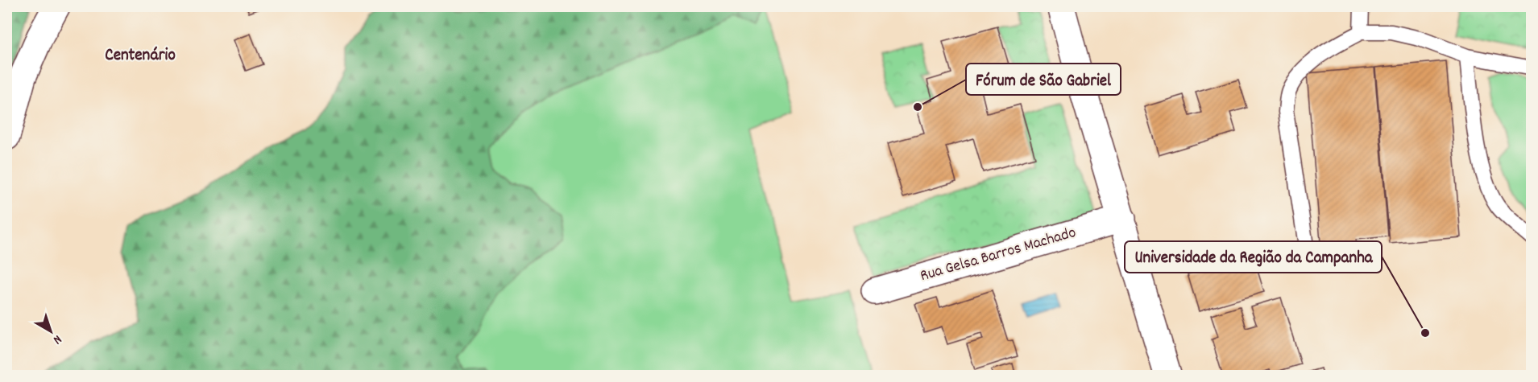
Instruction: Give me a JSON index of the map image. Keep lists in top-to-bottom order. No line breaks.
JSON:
{"streets":{"street":["Rua Gelsa Barros Machado"]},"districts":["Centenário"],"places":["Fórum de São Gabriel","Universidade da Região da Campanha"],"north":"bottom right"}
